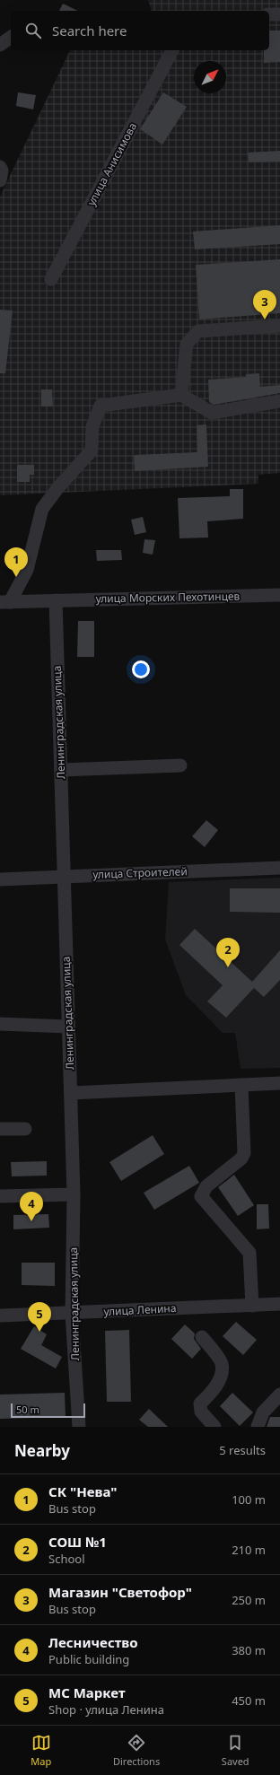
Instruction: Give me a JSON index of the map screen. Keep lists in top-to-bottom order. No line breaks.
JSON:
{"streets":{"street":["улица Анисимова","улица Морских Пехотинцев","Ленинградская улица","улица Строителей","улица Ленина"]},"crossings":[["улица Морских Пехотинцев","Ленинградская улица"],["Ленинградская улица","улица Строителей"],["Ленинградская улица","улица Ленина"]],"scale_bar":"50 m","north":"top right","page":{"search":"Search here","pins":["3","1","2","4","5"],"scale":"50 m","heading":["Nearby","5 results"],"list":[{"mark":"1","name":"СК \"Нева\"","note":"Bus stop","value":"100 m"},{"mark":"2","name":"СОШ №1","note":"School","value":"210 m"},{"mark":"3","name":"Магазин \"Светофор\"","note":"Bus stop","value":"250 m"},{"mark":"4","name":"Лесничество","note":"Public building","value":"380 m"},{"mark":"5","name":"МС Маркет","note":"Shop · улица Ленина","value":"450 m"}],"nav":["Map","Directions","Saved"]}}
